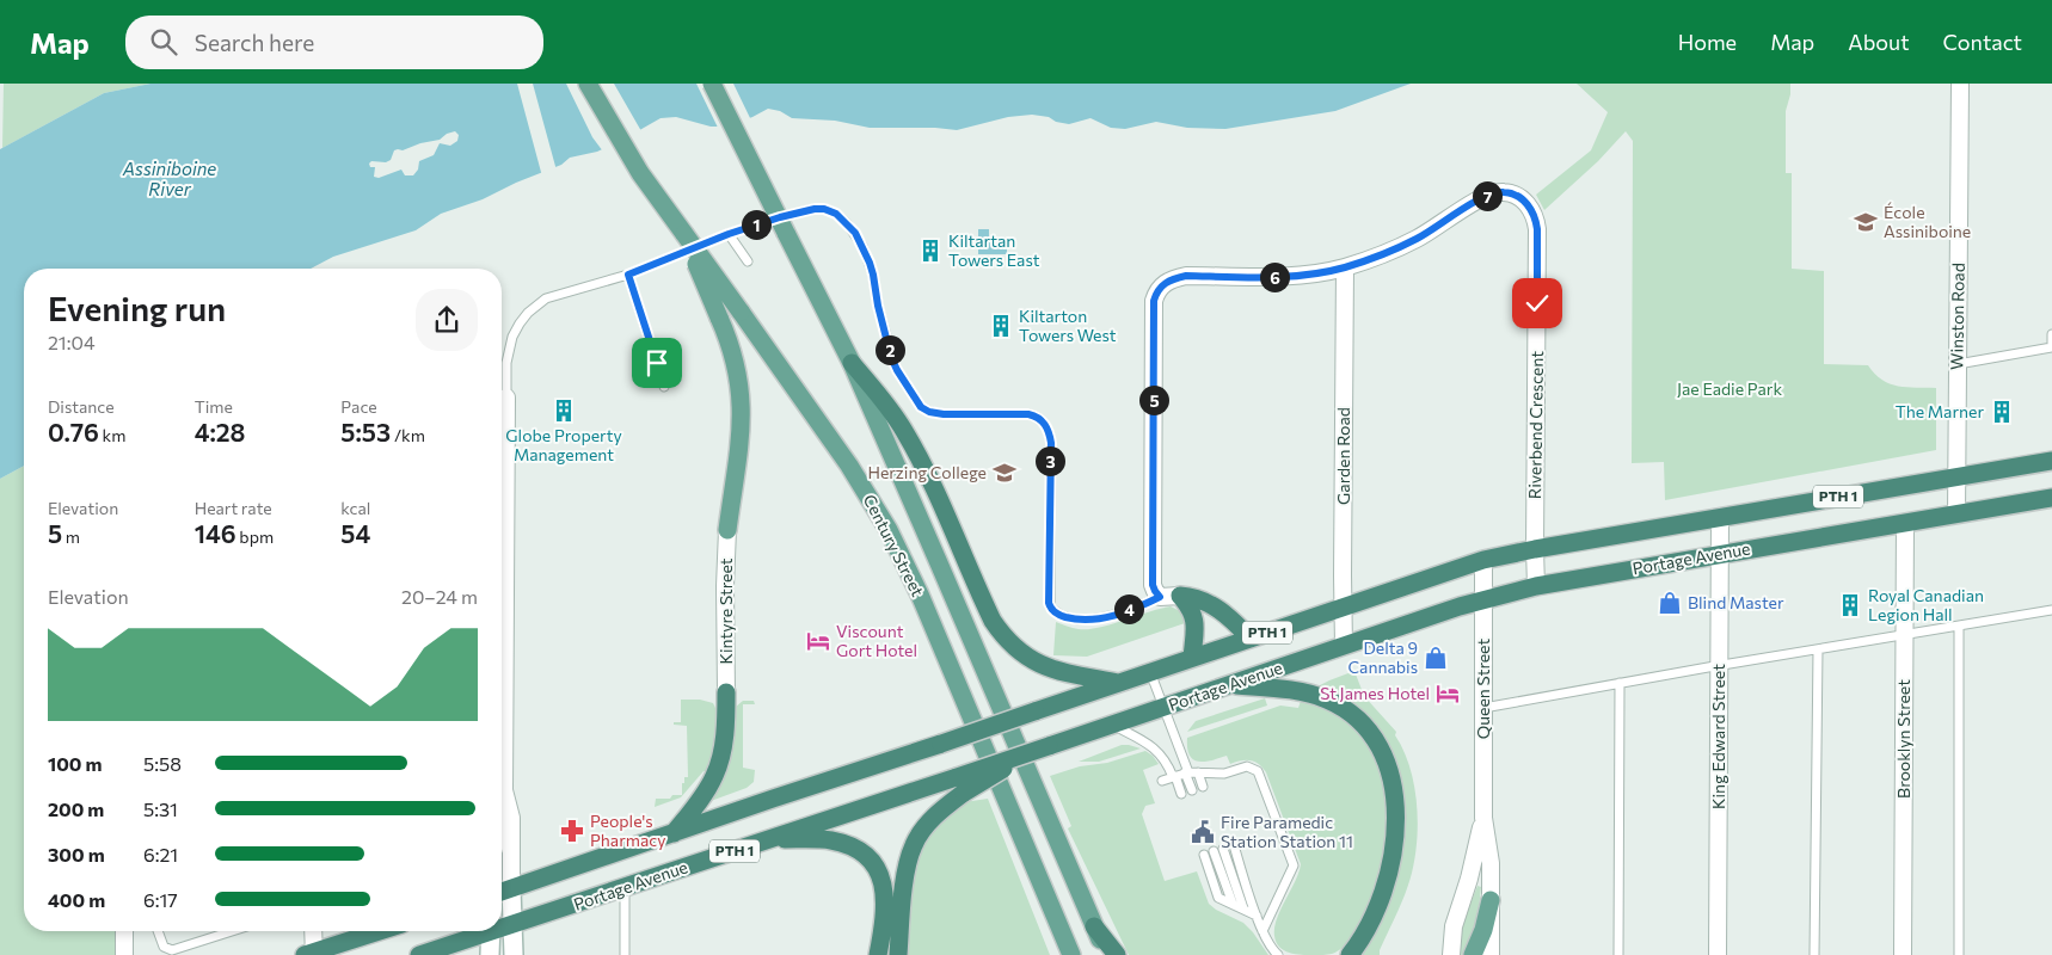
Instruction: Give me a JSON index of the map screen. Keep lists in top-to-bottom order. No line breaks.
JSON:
{"streets":{"highway":["PTH 1","Portage Avenue"],"main road":["Century Street"],"street":["Winston Road","Riverbend Crescent","Garden Road","Kintyre Street","Queen Street","King Edward Street","Brooklyn Street"]},"crossings":[["Winston Road","PTH 1"],["Winston Road","Portage Avenue"],["Riverbend Crescent","Garden Road"],["Riverbend Crescent","PTH 1"],["Riverbend Crescent","Portage Avenue"],["Garden Road","PTH 1"],["Garden Road","Portage Avenue"],["PTH 1","Queen Street"],["PTH 1","King Edward Street"],["Portage Avenue","Queen Street"],["Portage Avenue","King Edward Street"],["Portage Avenue","Brooklyn Street"]],"water":["Assiniboine River"],"parks":["Jae Eadie Park"],"places":{"school or university":["École Assiniboine","Herzing College"],"building":["Kiltartan Towers East","Kiltarton Towers West","Globe Property Management","The Marner","Royal Canadian Legion Hall"],"shop":["Blind Master","Delta 9 Cannabis"],"hotel":["Viscount Gort Hotel","St James Hotel"],"pharmacy":["People's Pharmacy"],"public building":["Fire Paramedic Station Station 11"]},"page":{"header":"Map","search":"Search here","nav":["Home","Map","About","Contact"],"pins":["7","1","6","2","5","3","4"],"heading":["Evening run","21:04"],"stats":[["Distance","0.76 km"],["Time","4:28"],["Pace","5:53 /km"],["Elevation","5 m"],["Heart rate","146 bpm"],["kcal","54"]],"chart":["Elevation","20–24 m"],"list":[{"name":"100 m","note":"5:58"},{"name":"200 m","note":"5:31"},{"name":"300 m","note":"6:21"},{"name":"400 m","note":"6:17"}]}}
